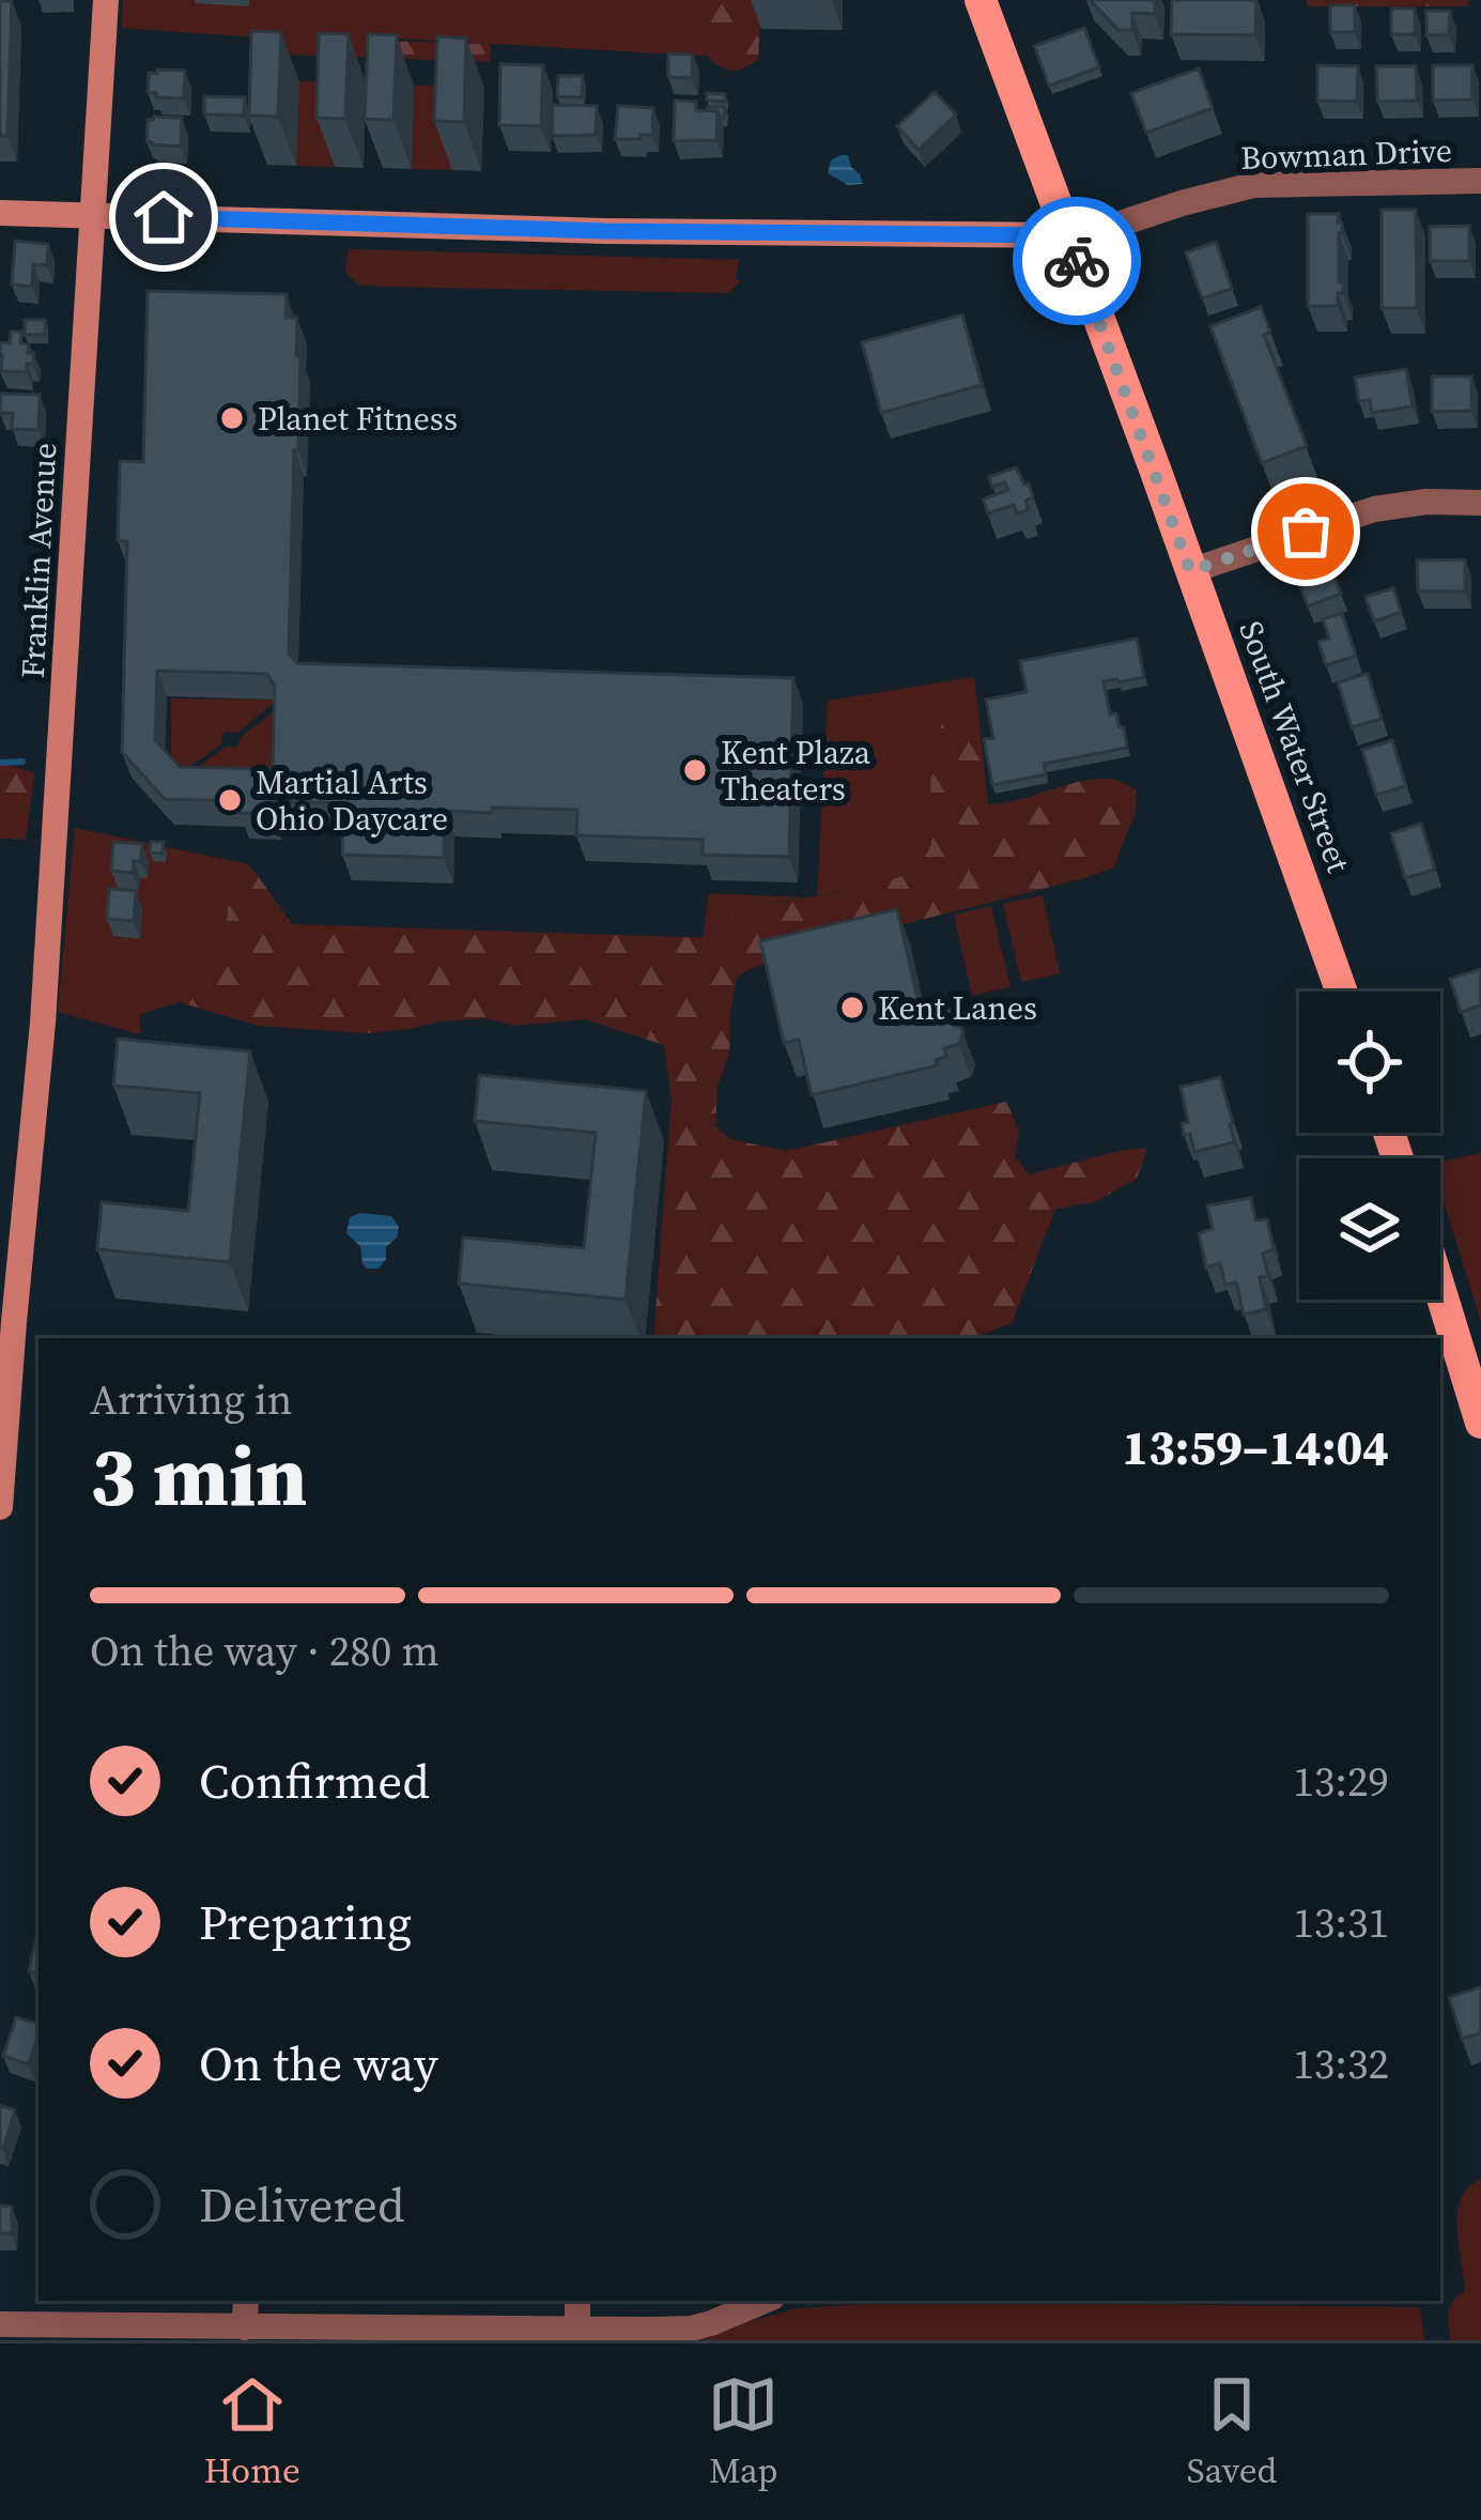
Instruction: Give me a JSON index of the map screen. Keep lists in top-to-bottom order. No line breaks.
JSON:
{"streets":{"main road":["South Water Street"],"street":["Bowman Drive","Franklin Avenue"]},"crossings":[["Bowman Drive","South Water Street"]],"places":["Planet Fitness","Kent Plaza Theaters","Martial Arts Ohio Daycare","Kent Lanes"],"page":{"heading":["3 min","Arriving in","13:59–14:04"],"bar":"On the way · 280 m","list":[["Confirmed","13:29"],["Preparing","13:31"],["On the way","13:32"],"Delivered"],"tabs":["Home","Map","Saved"]}}
